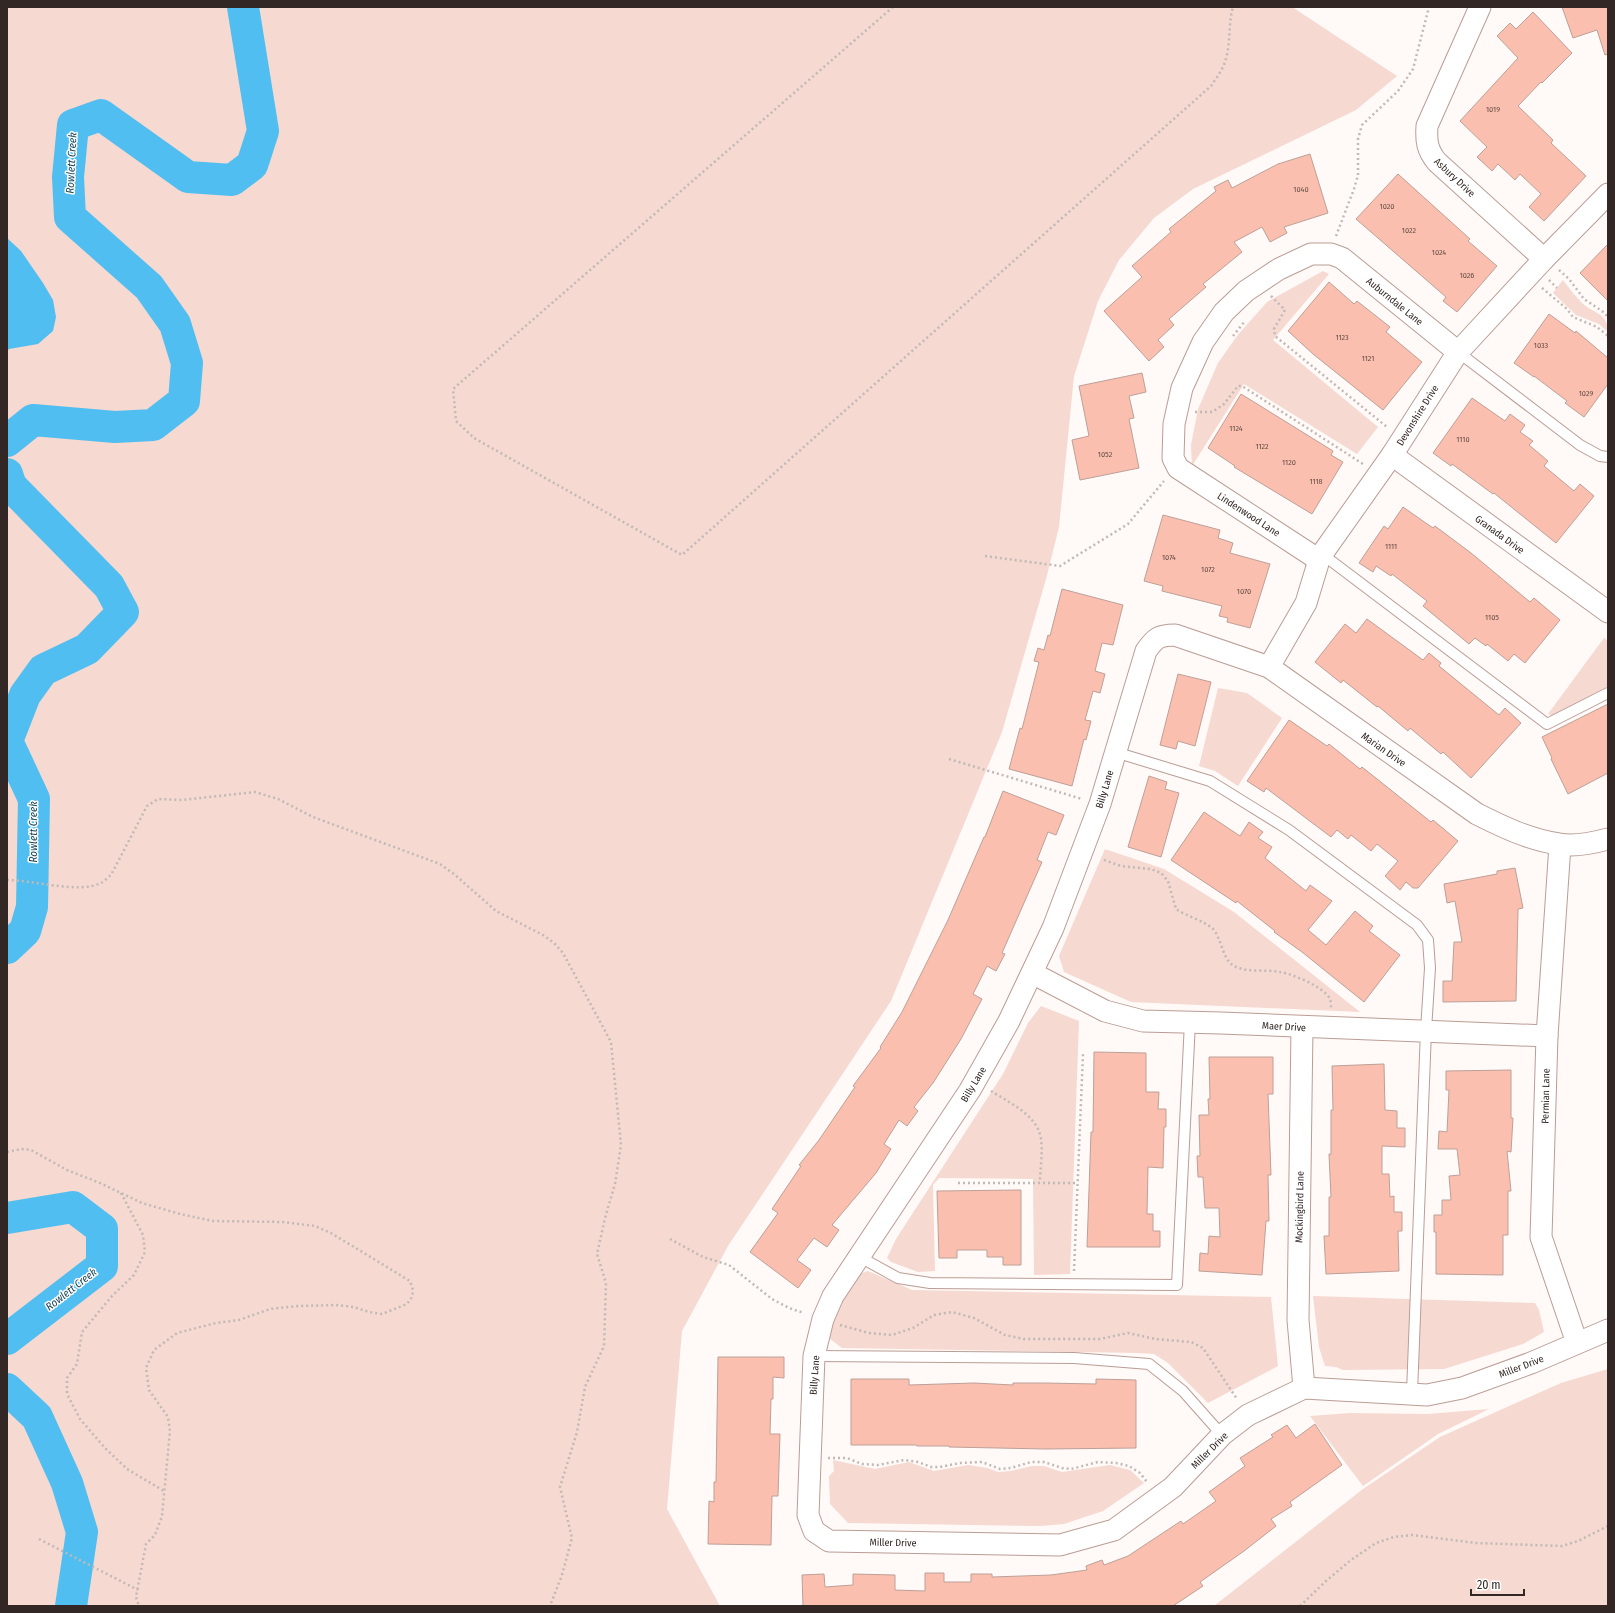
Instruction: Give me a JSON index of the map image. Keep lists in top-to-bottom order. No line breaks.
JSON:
{"streets":{"street":["Asbury Drive","Auburndale Lane","Devonshire Drive","Lindenwood Lane","Granada Drive","Marian Drive","Billy Lane","Maer Drive","Permian Lane","Mockingbird Lane","Miller Drive"]},"crossings":[["Asbury Drive","Devonshire Drive"],["Auburndale Lane","Devonshire Drive"],["Devonshire Drive","Lindenwood Lane"],["Devonshire Drive","Granada Drive"],["Devonshire Drive","Marian Drive"],["Marian Drive","Billy Lane"],["Marian Drive","Permian Lane"],["Billy Lane","Maer Drive"],["Billy Lane","Miller Drive"],["Maer Drive","Permian Lane"],["Maer Drive","Mockingbird Lane"],["Permian Lane","Miller Drive"],["Mockingbird Lane","Miller Drive"]],"water":["Rowlett Creek"],"house_numbers":["1019","1040","1020","1022","1024","1026","1123","1033","1121","1029","1124","1110","1122","1052","1120","1118","1111","1074","1072","1070","1105"],"scale_bar":"20 m"}
